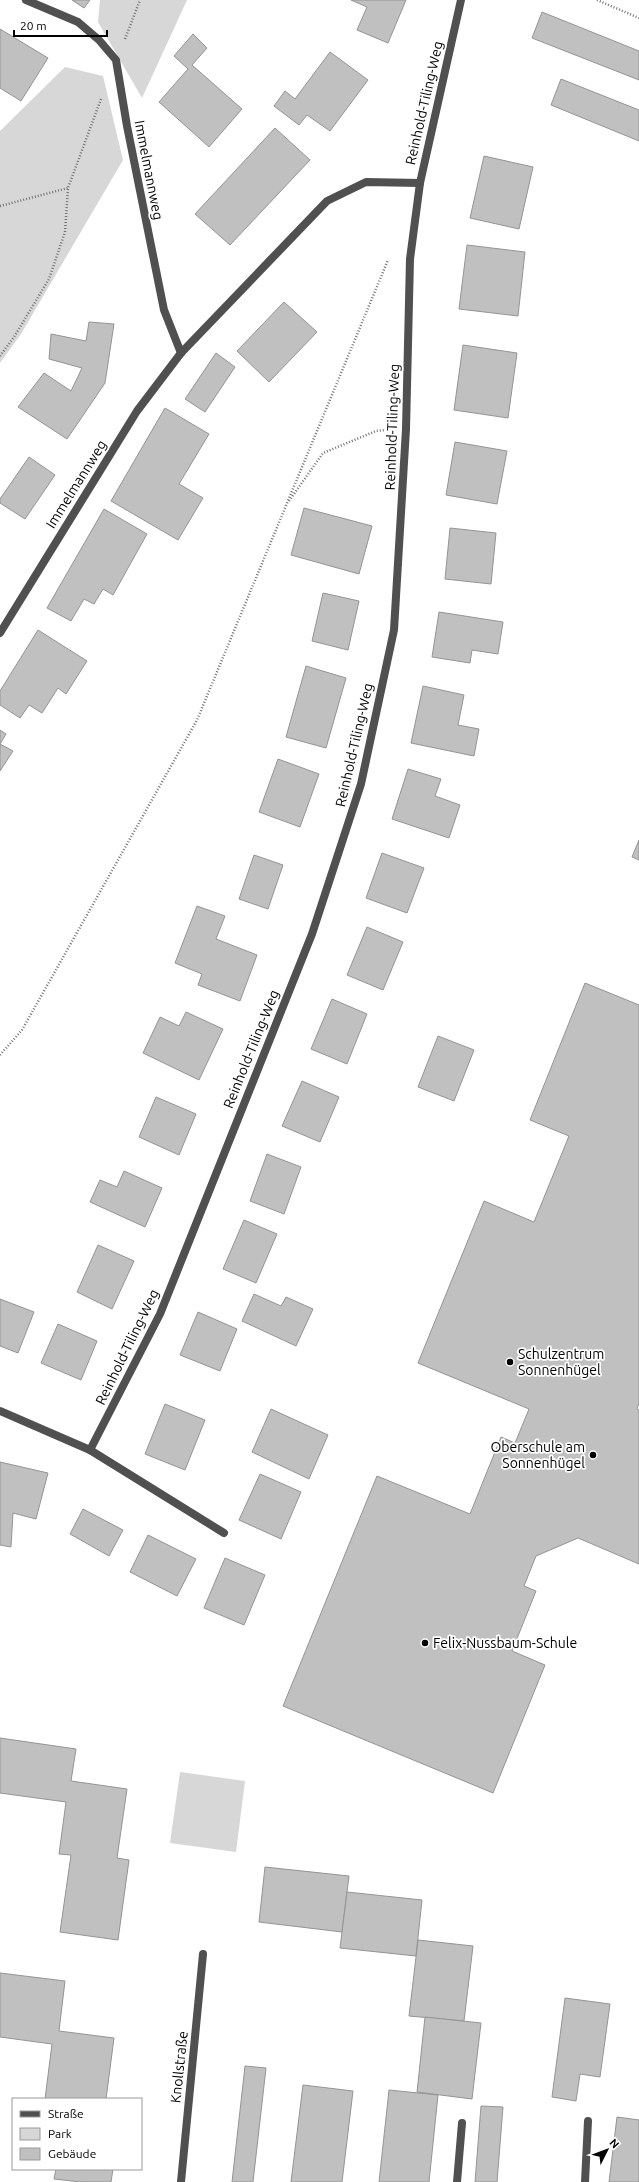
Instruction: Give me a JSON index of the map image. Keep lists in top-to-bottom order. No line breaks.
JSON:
{"streets":{"street":["Reinhold-Tiling-Weg","Immelmannweg","Knollstraße"]},"crossings":[["Reinhold-Tiling-Weg","Immelmannweg"]],"places":["Schulzentrum Sonnenhügel","Oberschule am Sonnenhügel","Felix-Nussbaum-Schule"],"legend":["Straße","Park","Gebäude"],"scale_bar":"20 m","north":"top right"}
